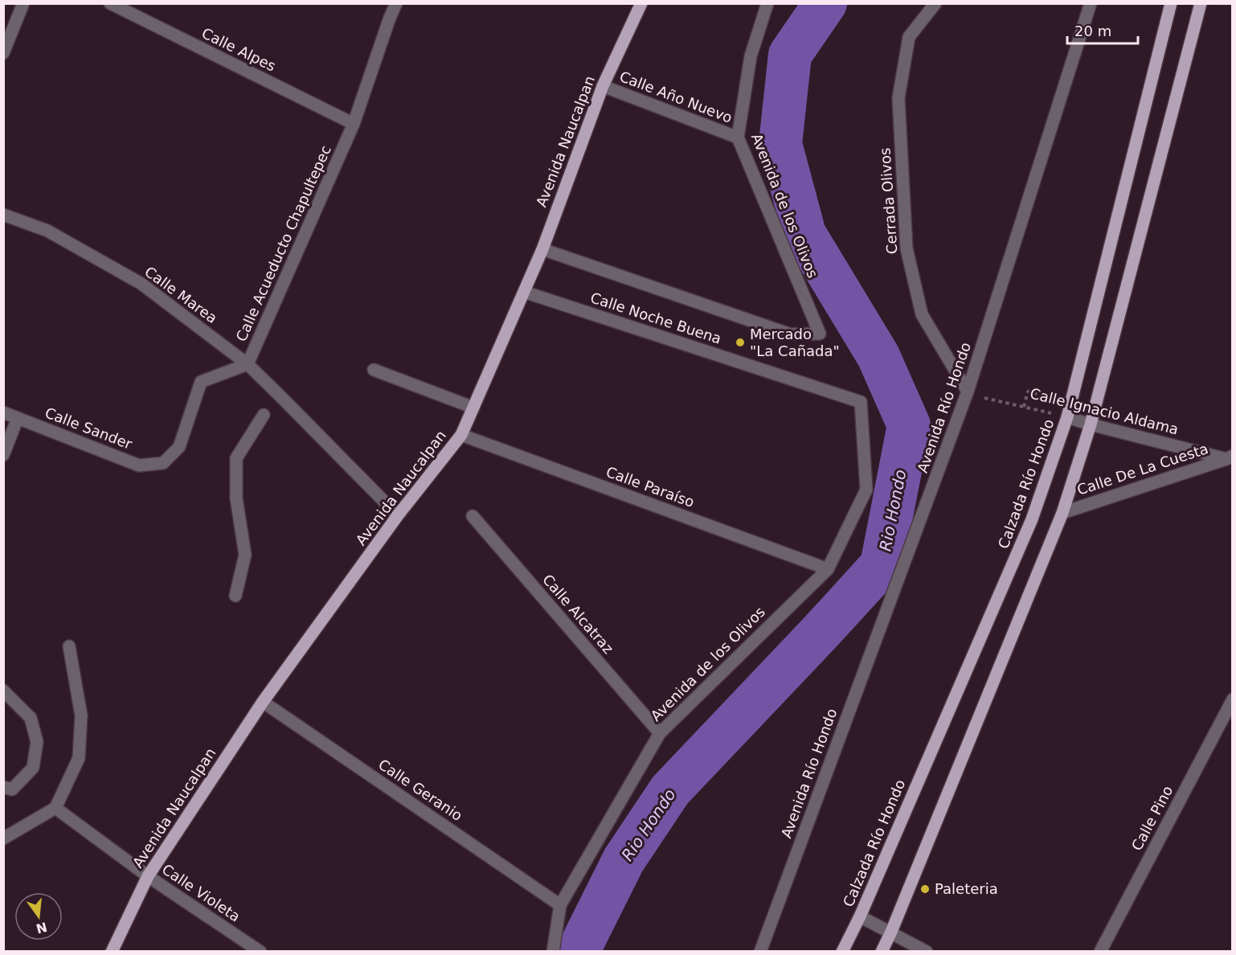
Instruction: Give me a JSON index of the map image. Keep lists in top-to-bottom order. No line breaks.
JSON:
{"streets":{"main road":["Avenida Naucalpan","Calzada Río Hondo"],"street":["Calle Alpes","Calle Año Nuevo","Cerrada Olivos","Avenida de los Olivos","Calle Acueducto Chapultepec","Calle Marea","Calle Noche Buena","Avenida Río Hondo","Calle Ignacio Aldama","Calle Sander","Calle De La Cuesta","Calle Paraíso","Calle Alcatraz","Calle Geranio","Calle Pino","Calle Violeta"]},"crossings":[["Calle Alpes","Calle Acueducto Chapultepec"],["Calle Año Nuevo","Avenida Naucalpan"],["Calle Año Nuevo","Avenida de los Olivos"],["Avenida Naucalpan","Avenida de los Olivos"],["Avenida Naucalpan","Calle Marea"],["Avenida Naucalpan","Calle Noche Buena"],["Avenida Naucalpan","Calle Paraíso"],["Avenida Naucalpan","Calle Geranio"],["Avenida Naucalpan","Calle Violeta"],["Cerrada Olivos","Avenida Río Hondo"],["Cerrada Olivos","Calle Ignacio Aldama"],["Avenida de los Olivos","Calle Noche Buena"],["Avenida de los Olivos","Calle Paraíso"],["Avenida de los Olivos","Calle Alcatraz"],["Avenida de los Olivos","Calle Geranio"],["Calle Acueducto Chapultepec","Calle Marea"],["Calle Acueducto Chapultepec","Calle Sander"],["Avenida Río Hondo","Calle Ignacio Aldama"],["Calle Ignacio Aldama","Calle De La Cuesta"],["Calle Ignacio Aldama","Calzada Río Hondo"]],"water":["Rio Hondo"],"places":["Mercado \"La Cañada\"","Paleteria"],"scale_bar":"20 m","north":"bottom"}
